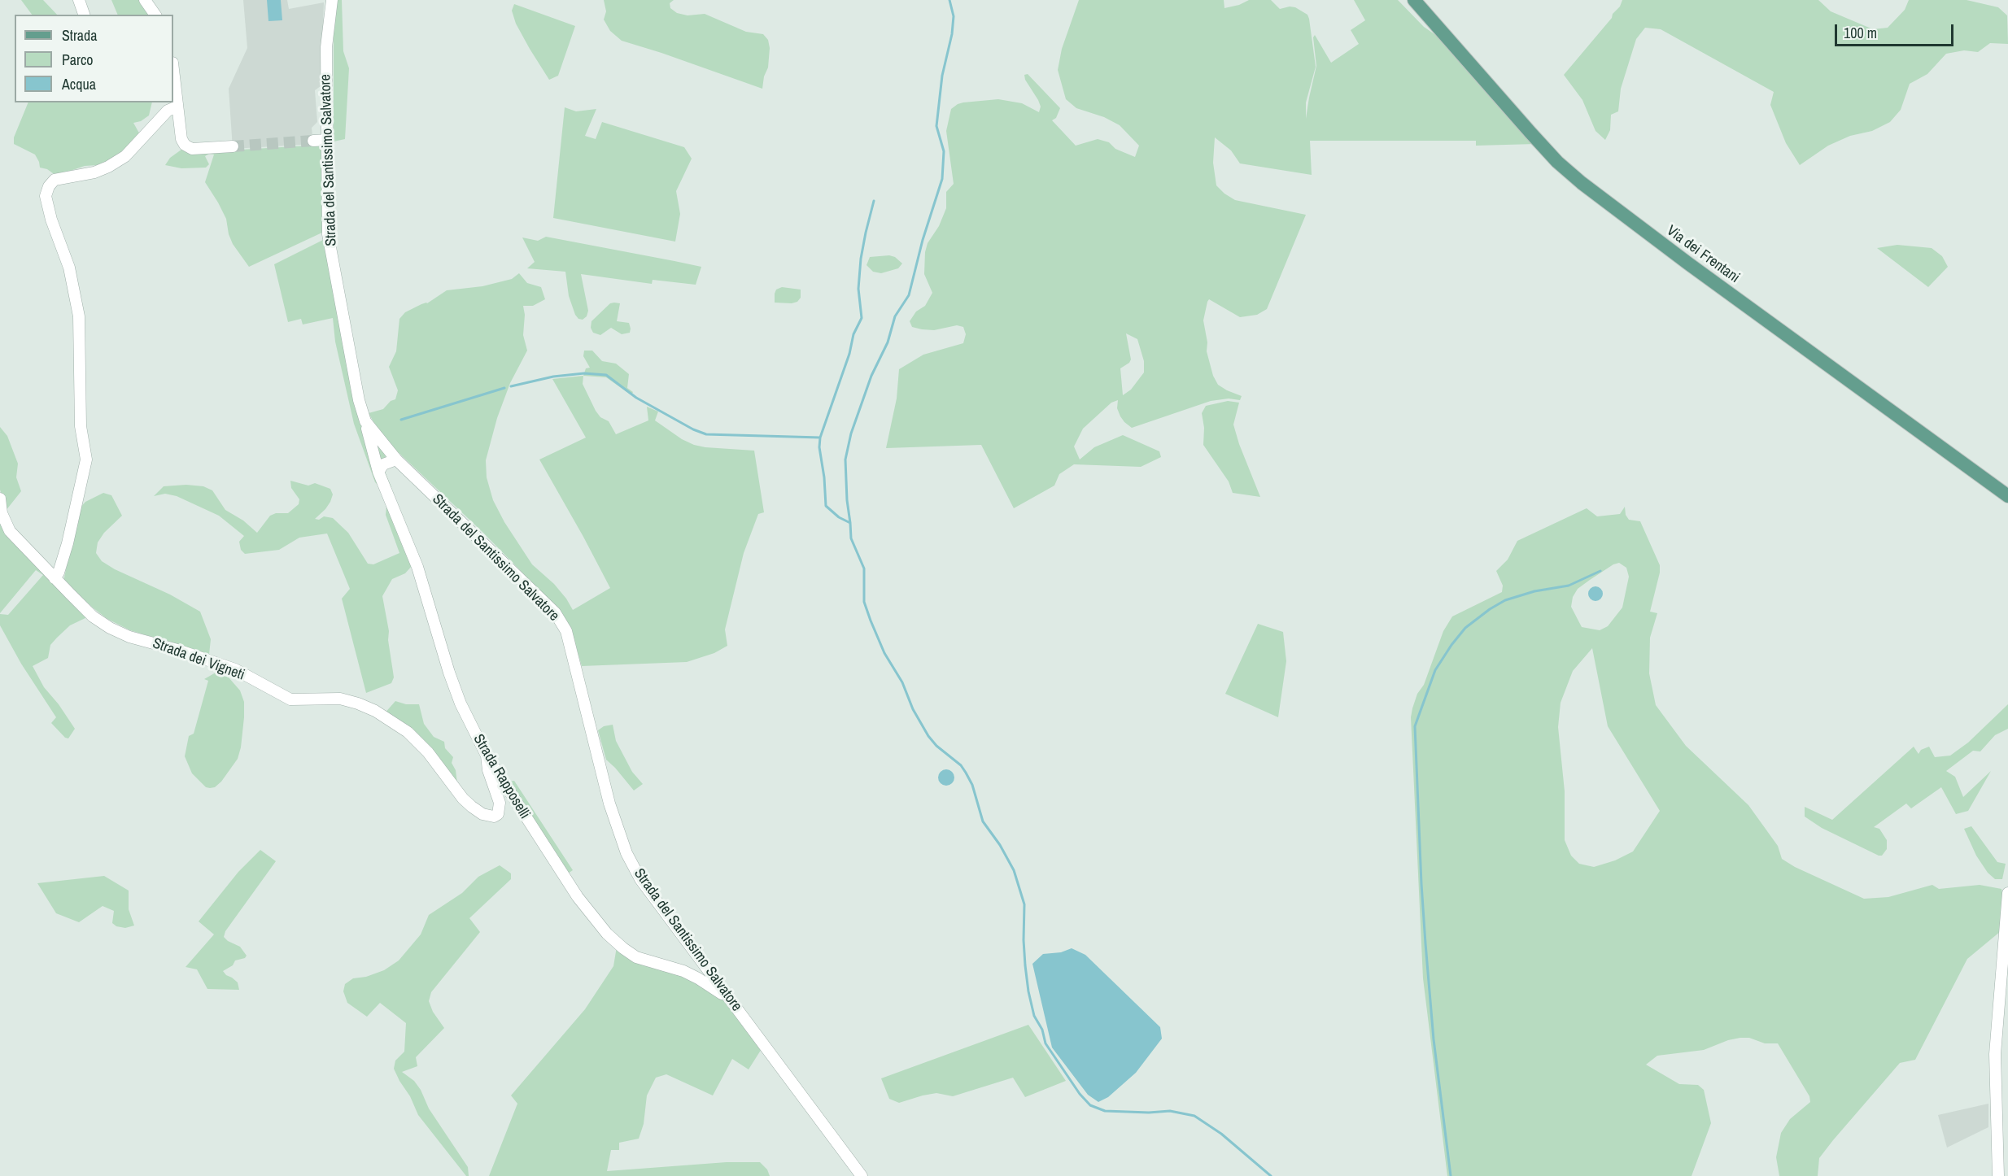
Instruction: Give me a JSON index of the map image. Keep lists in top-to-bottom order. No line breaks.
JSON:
{"streets":{"main road":["Via dei Frentani"],"street":["Strada del Santissimo Salvatore","Strada dei Vigneti","Strada Rapposelli"]},"crossings":[["Strada del Santissimo Salvatore","Strada Rapposelli"],["Strada dei Vigneti","Strada Rapposelli"]],"legend":["Strada","Parco","Acqua"],"scale_bar":"100 m"}
